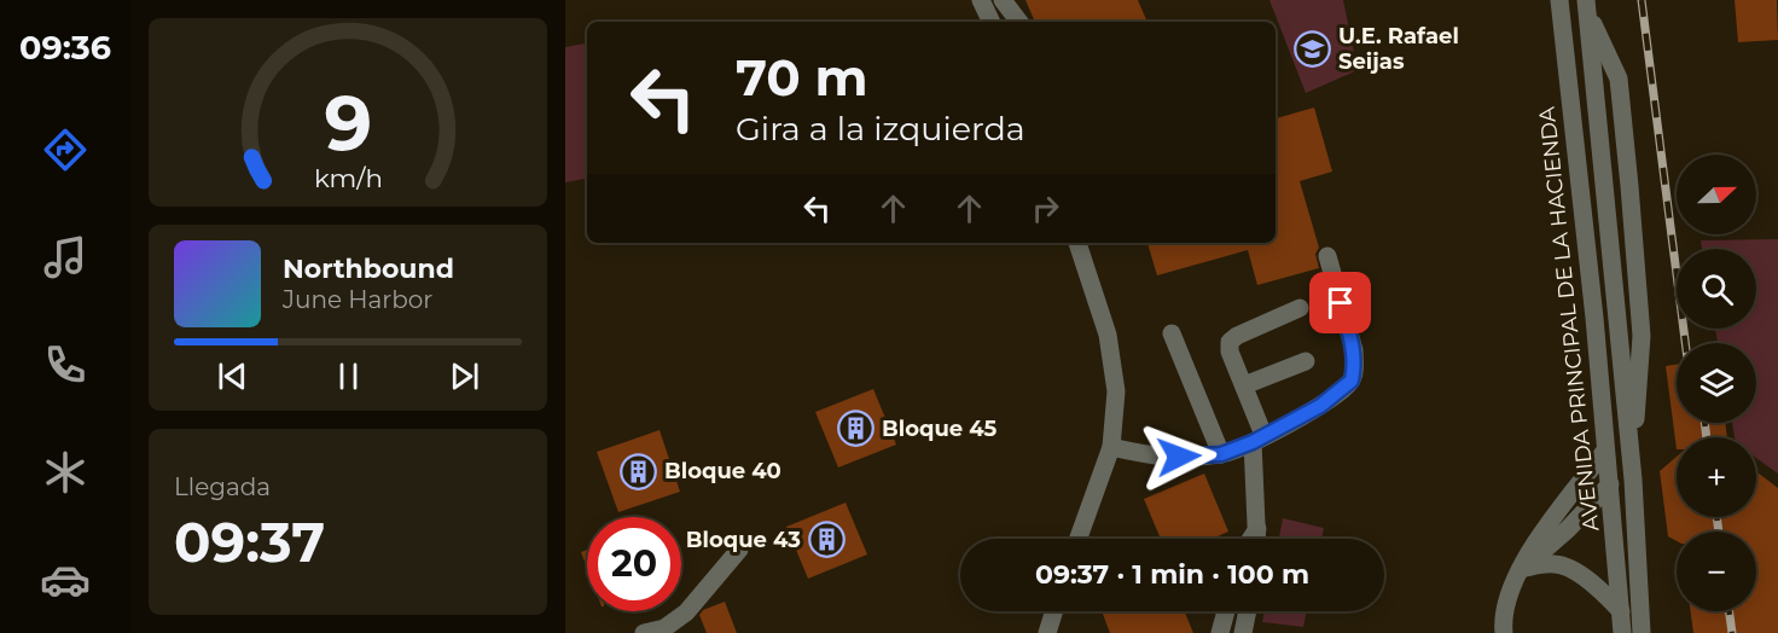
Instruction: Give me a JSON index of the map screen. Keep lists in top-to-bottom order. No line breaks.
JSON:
{"streets":{"street":["AVENIDA PRINCIPAL DE LA HACIENDA"]},"places":{"school or university":["U.E. Rafael Seijas"],"building":["Bloque 45","Bloque 40","Bloque 43"]},"north":"right","page":{"tabs":"09:36","turn":["70 m","Gira a la izquierda"],"map_buttons":["+","−"],"song":["Northbound","June Harbor"],"tile":["Llegada","09:37"],"limit":"20","trip":"09:37 · 1 min · 100 m","gauge":["9","km/h"]}}
